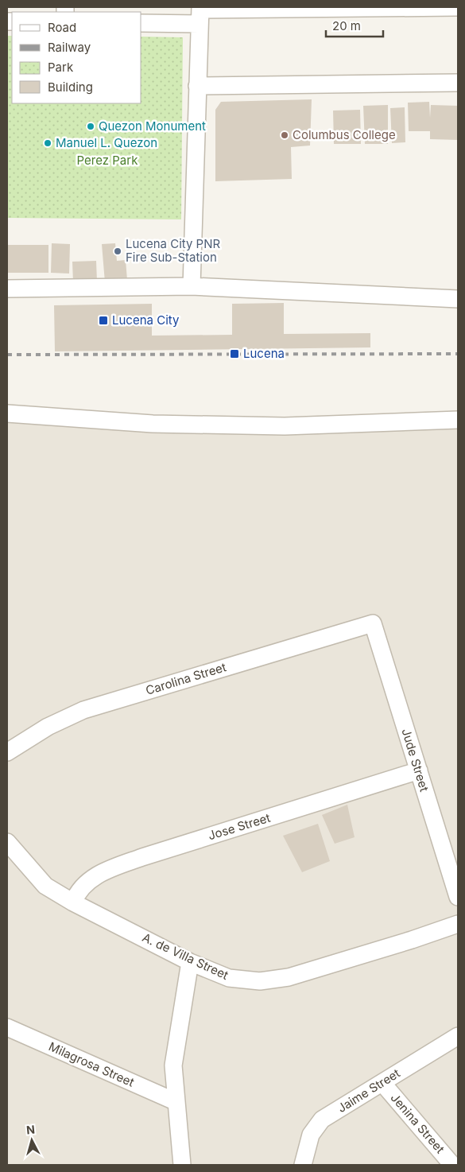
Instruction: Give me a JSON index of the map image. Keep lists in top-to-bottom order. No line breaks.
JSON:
{"streets":{"street":["Carolina Street","Jude Street","Jose Street","A. de Villa Street","Milagrosa Street","Jaime Street","Jenina Street"]},"crossings":[["Carolina Street","Jude Street"],["Jude Street","Jose Street"],["Jose Street","A. de Villa Street"],["Jaime Street","Jenina Street"]],"parks":["Perez Park"],"places":{"other":["Quezon Monument","Columbus College","Manuel L. Quezon","Lucena City PNR Fire Sub-Station"],"transit":["Lucena City","Lucena"]},"legend":["Road","Railway","Park","Building"],"scale_bar":"20 m","north":"top"}
